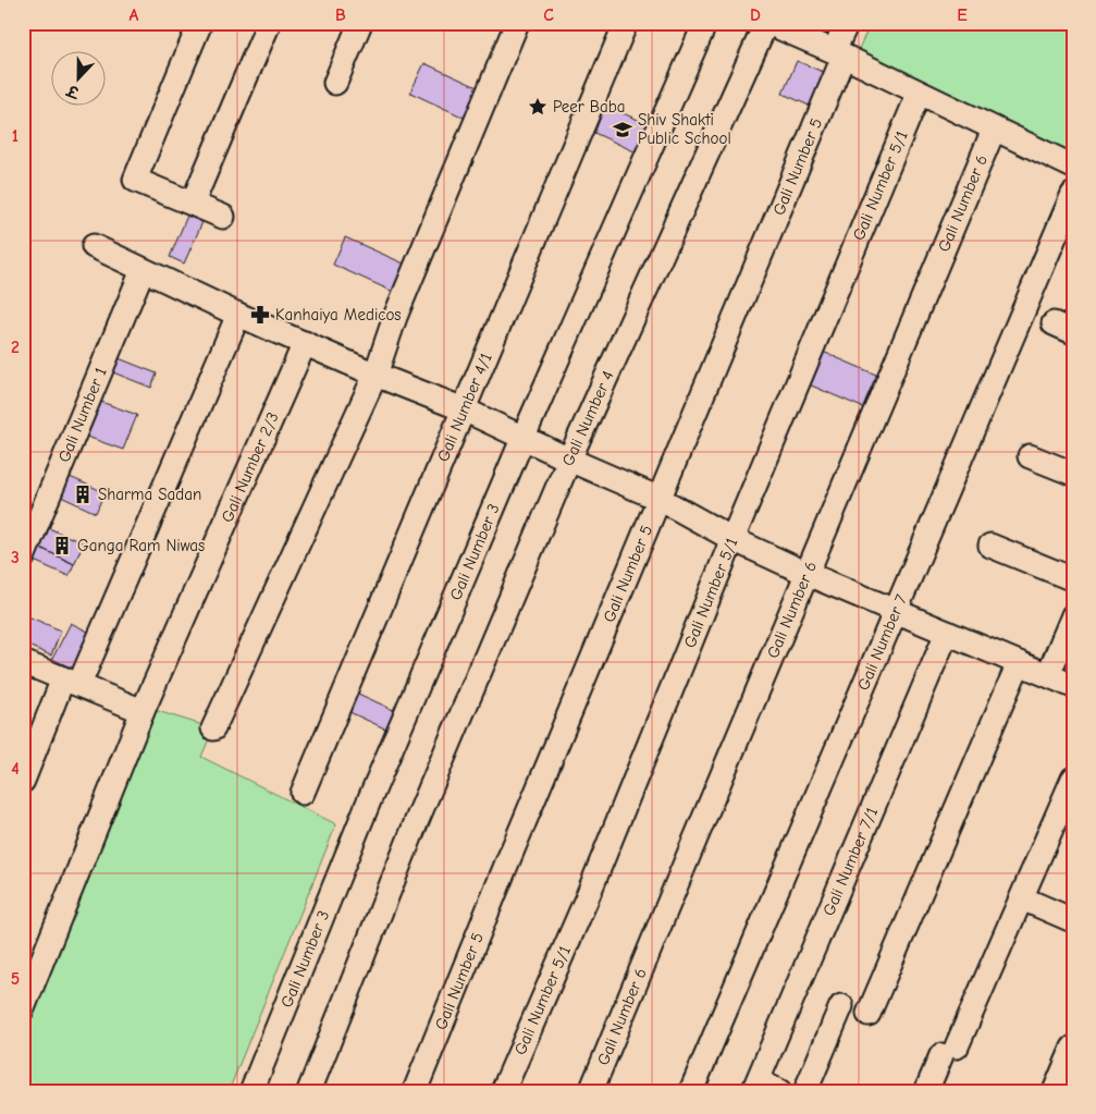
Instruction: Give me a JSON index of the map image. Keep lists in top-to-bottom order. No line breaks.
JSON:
{"streets":{"street":["Gali Number 5","Gali Number 5/1","Gali Number 6","Gali Number 4/1","Gali Number 1","Gali Number 4","Gali Number 2/3","Gali Number 3","Gali Number 7","Gali Number 7/1"]},"places":{"place":["Peer Baba"],"school or university":["Shiv Shakti Public School"],"pharmacy":["Kanhaiya Medicos"],"building":["Sharma Sadan","Ganga Ram Niwas"]},"north":"bottom","grid":{"columns":["A","B","C","D","E"],"rows":["1","2","3","4","5"]}}
